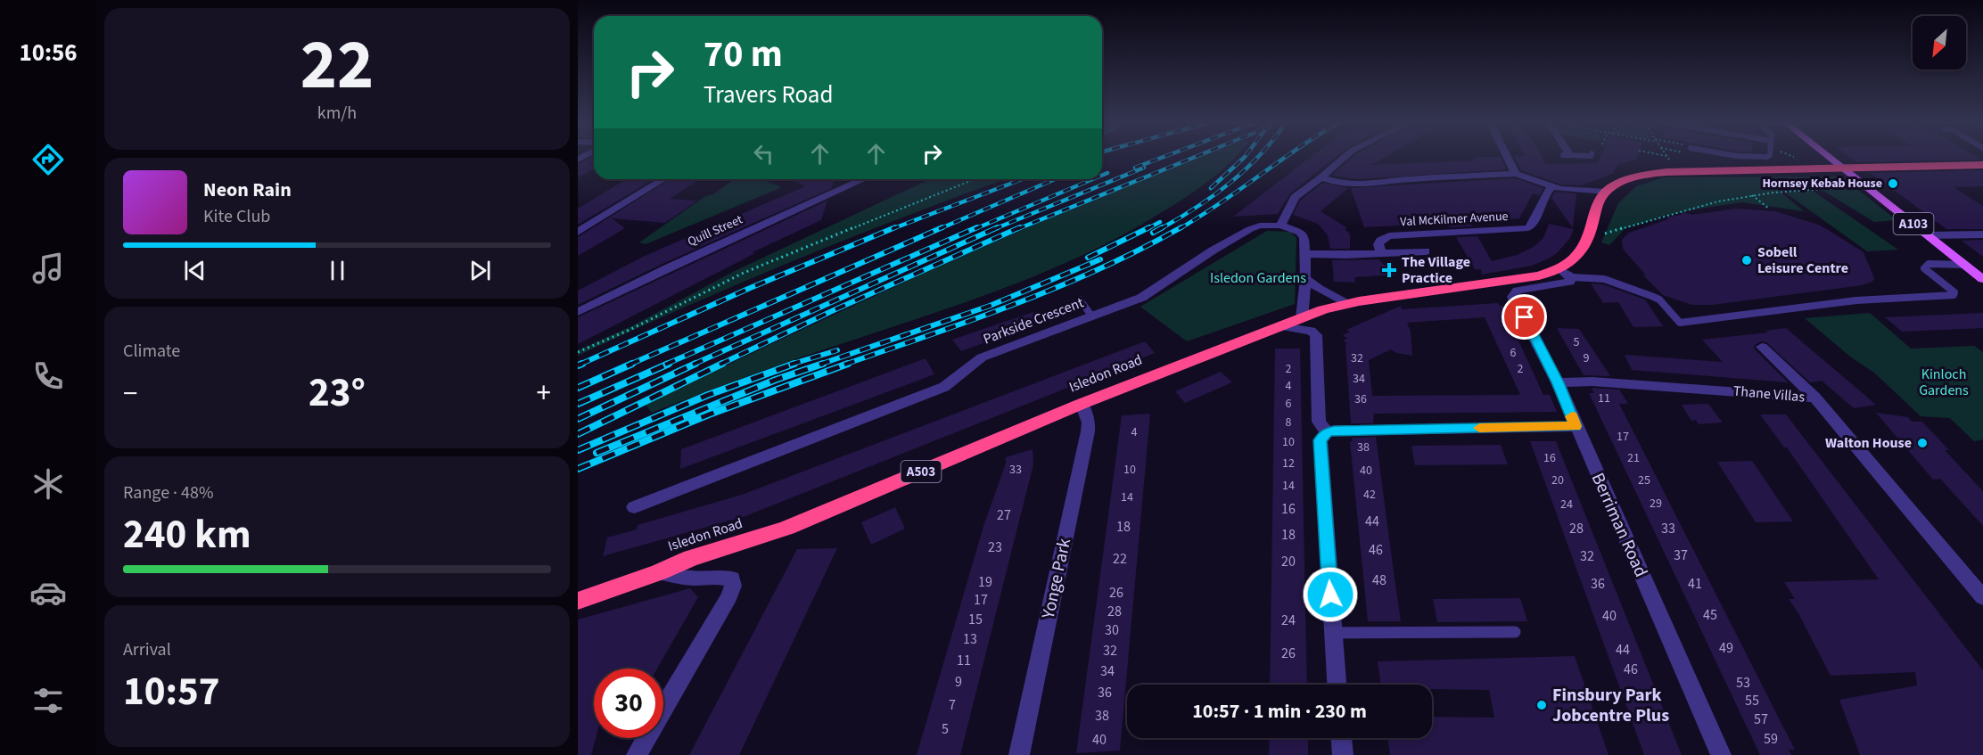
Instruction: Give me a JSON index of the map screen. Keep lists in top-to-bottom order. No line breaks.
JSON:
{"streets":{"highway":["Isledon Road","A503"],"main road":["A103"],"street":["Val McKilmer Avenue","Quill Street","Parkside Crescent","Thane Villas","Berriman Road","Yonge Park"]},"crossings":[["Isledon Road","Yonge Park"],["Thane Villas","Berriman Road"]],"parks":["Isledon Gardens","Kinloch Gardens"],"places":{"other":["Hornsey Kebab House","Sobell Leisure Centre","Walton House","Finsbury Park Jobcentre Plus"],"health":["The Village Practice"]},"house_numbers":["5","6","32","9","2","2","34","4","11","36","6","8","4","17","10","38","16","21","12","33","10","40","20","25","14","42","14","29","24","16","27","44","18","28","33","18","23","46","37","32","22","20","48","19","36","41","26","17","28","45","40","15","24","30","13","49","44","32","26","11","46","34","9","53","36","55","7","38","57","5","59","40"],"north":"bottom left","page":{"tabs":"10:56","tile":[["22","km/h"],"Climate",["Range · 48%","240 km"],["Arrival","10:57"]],"turn":["70 m","Travers Road"],"song":["Neon Rain","Kite Club"],"heat":["−","23°","+"],"limit":"30","trip":"10:57 · 1 min · 230 m"}}
